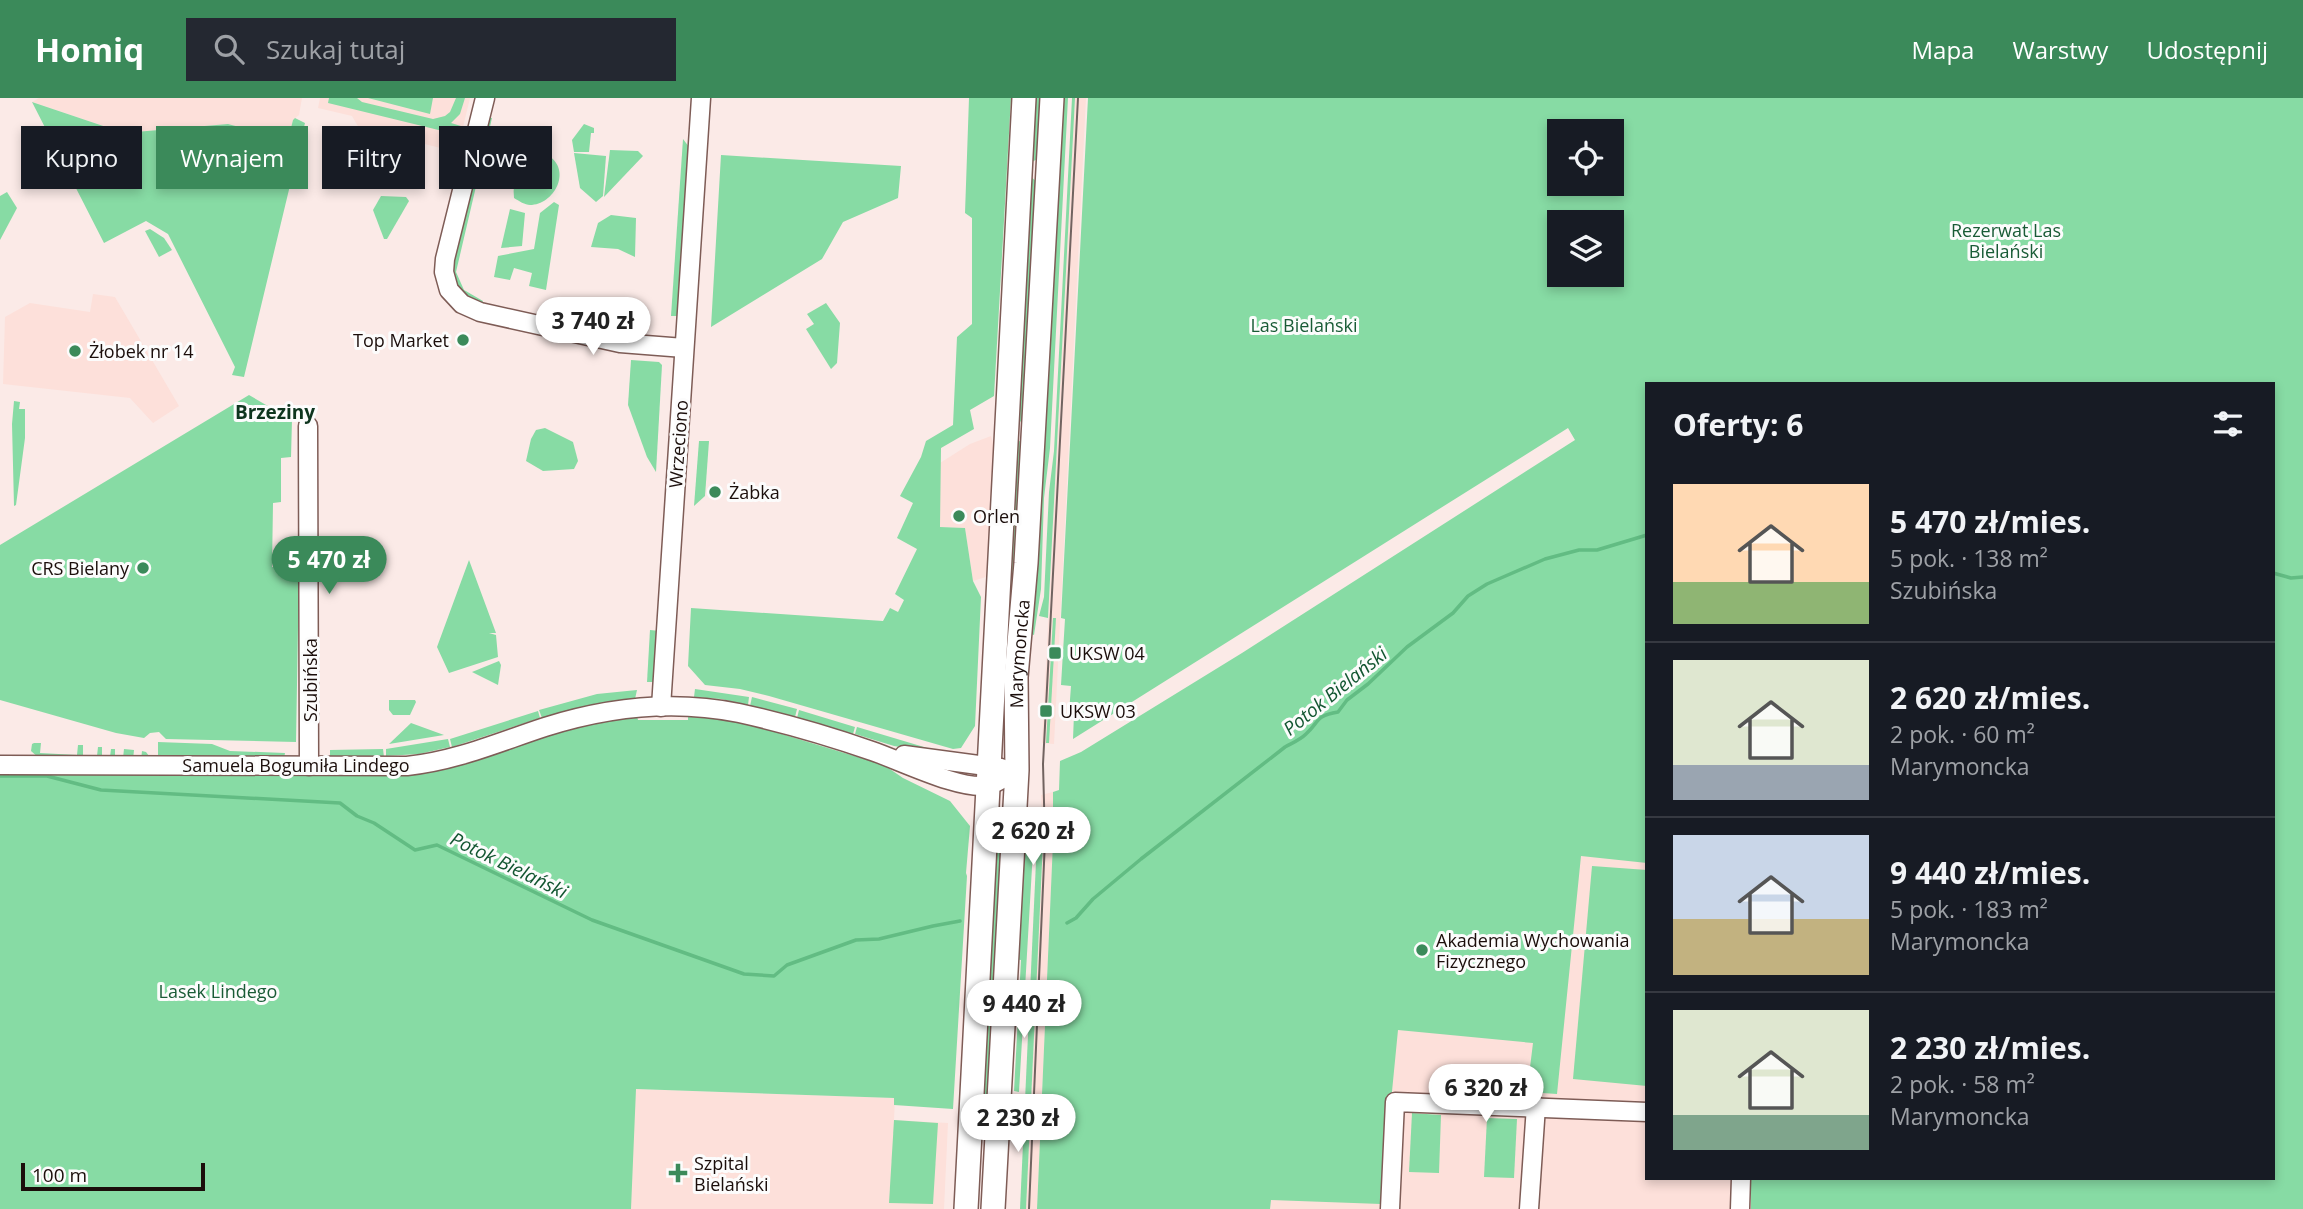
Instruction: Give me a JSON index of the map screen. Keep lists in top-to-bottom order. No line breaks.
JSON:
{"streets":{"main road":["Marymoncka"],"street":["Wrzeciono","Szubińska","Samuela Bogumiła Lindego"]},"crossings":[["Wrzeciono","Samuela Bogumiła Lindego"],["Marymoncka","Samuela Bogumiła Lindego"],["Szubińska","Samuela Bogumiła Lindego"]],"districts":["Brzeziny"],"water":["Potok Bielański"],"parks":["Rezerwat Las Bielański","Las Bielański","Lasek Lindego"],"places":{"other":["Top Market","Żłobek nr 14","Żabka","Orlen","CRS Bielany","Akademia Wychowania Fizycznego"],"transit":["UKSW 04","UKSW 03"],"health":["Szpital Bielański"]},"scale_bar":"100 m","page":{"header":"Homiq","search":"Szukaj tutaj","nav":["Mapa","Warstwy","Udostępnij"],"chip":["Kupno","Wynajem","Filtry","Nowe"],"price":["3 740 zł","5 470 zł","2 620 zł","9 440 zł","6 320 zł","2 230 zł"],"heading":"Oferty: 6","list":[{"name":"5 470 zł/mies.","note":"5 pok. · 138 m² · Szubińska"},{"name":"2 620 zł/mies.","note":"2 pok. · 60 m² · Marymoncka"},{"name":"9 440 zł/mies.","note":"5 pok. · 183 m² · Marymoncka"},{"name":"2 230 zł/mies.","note":"2 pok. · 58 m² · Marymoncka"}],"scale":"100 m"}}
